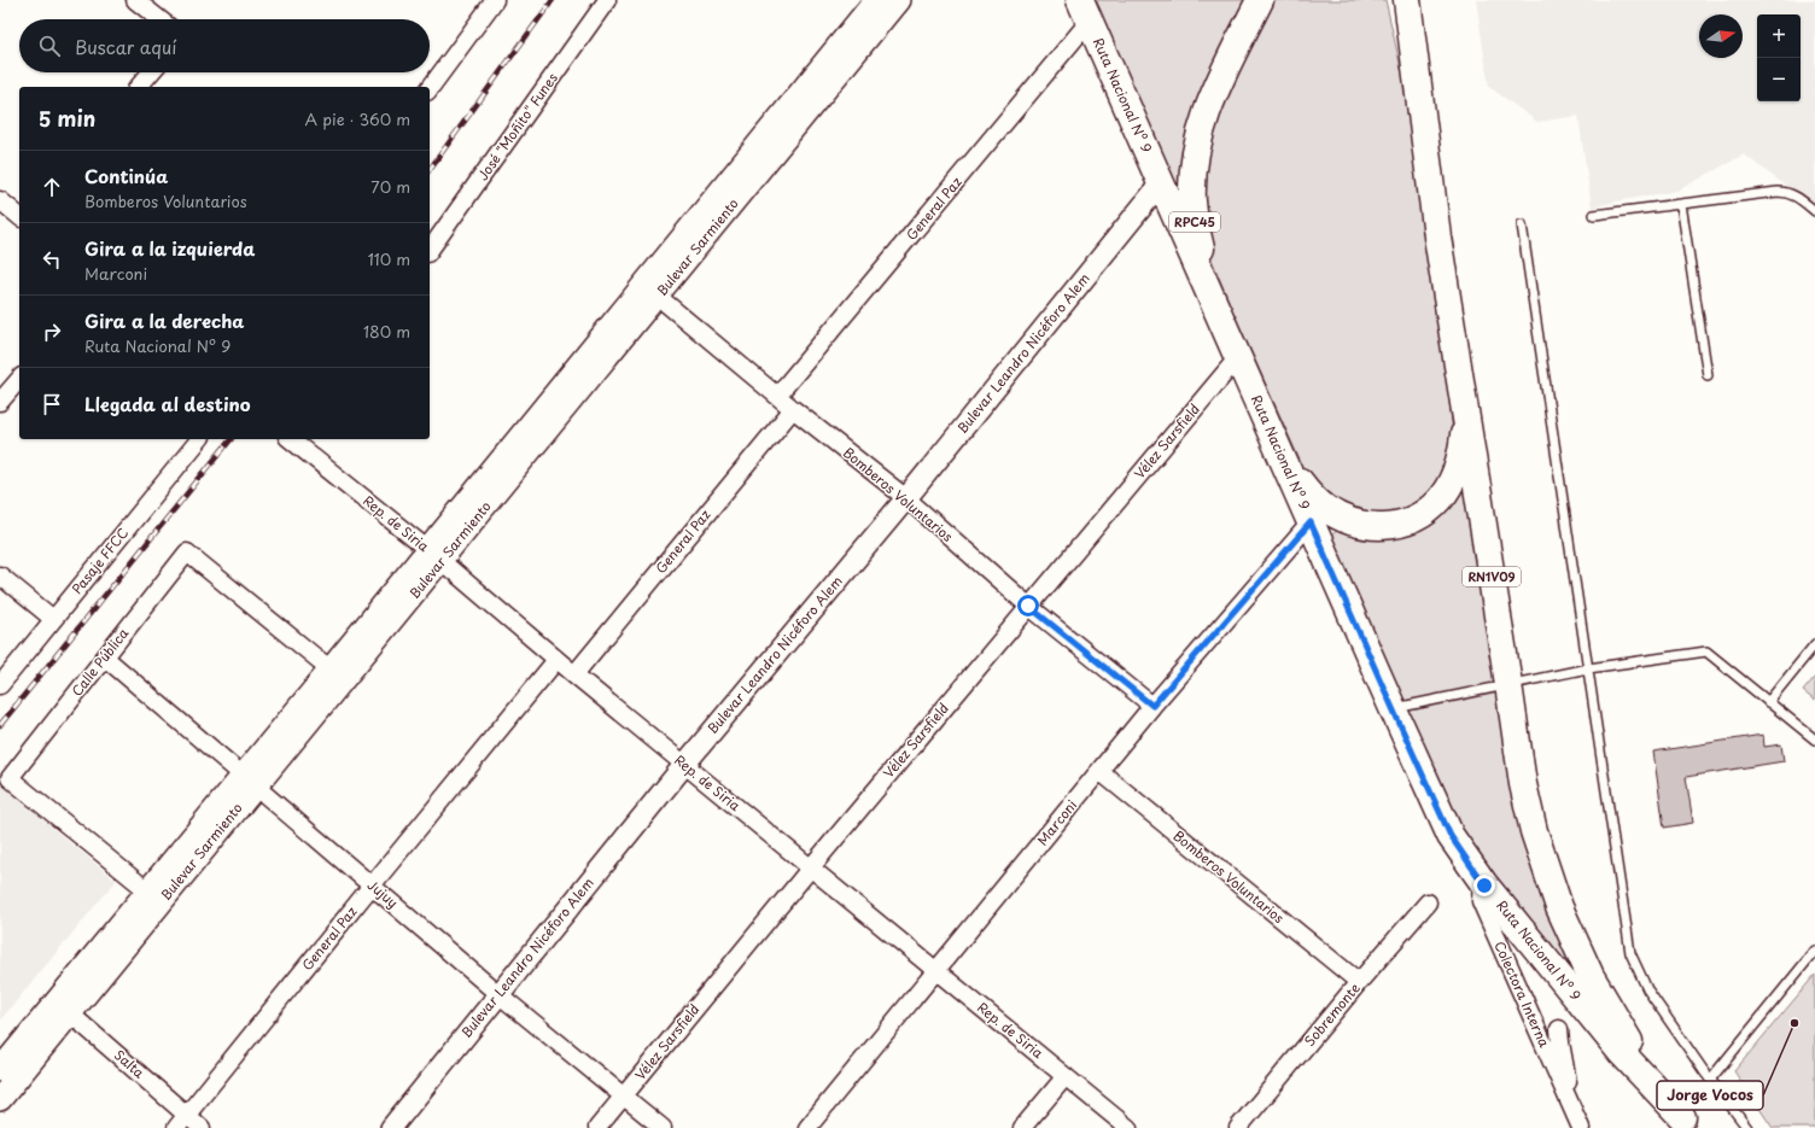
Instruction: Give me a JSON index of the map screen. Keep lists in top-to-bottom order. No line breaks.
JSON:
{"streets":{"main road":["Ruta Nacional Nº 9","RPC45","Bulevar Sarmiento","RN1V09"],"street":["José \"Moñito\" Funes","General Paz","Bulevar Leandro Nicéforo Alem","Vélez Sarsfield","Bomberos Voluntarios","Rep. de Siria","Pasaje FFCC","Calle Pública","Marconi","Jujuy","Colectora Interna","Sobremonte","Salta"]},"crossings":[["Ruta Nacional Nº 9","General Paz"],["Ruta Nacional Nº 9","RPC45"],["Ruta Nacional Nº 9","Bulevar Leandro Nicéforo Alem"],["Ruta Nacional Nº 9","Vélez Sarsfield"],["Ruta Nacional Nº 9","RN1V09"],["Ruta Nacional Nº 9","Marconi"],["Ruta Nacional Nº 9","Colectora Interna"],["General Paz","Bomberos Voluntarios"],["General Paz","Rep. de Siria"],["General Paz","Jujuy"],["General Paz","Salta"],["Bulevar Sarmiento","Bomberos Voluntarios"],["Bulevar Sarmiento","Rep. de Siria"],["Bulevar Sarmiento","Calle Pública"],["Bulevar Sarmiento","Jujuy"],["Bulevar Sarmiento","Salta"],["Bulevar Leandro Nicéforo Alem","Bomberos Voluntarios"],["Bulevar Leandro Nicéforo Alem","Rep. de Siria"],["Bulevar Leandro Nicéforo Alem","Jujuy"],["Vélez Sarsfield","Bomberos Voluntarios"],["Vélez Sarsfield","Rep. de Siria"],["Vélez Sarsfield","Jujuy"],["Bomberos Voluntarios","Marconi"],["Bomberos Voluntarios","Sobremonte"],["Rep. de Siria","Marconi"],["Calle Pública","Jujuy"]],"places":["Jorge Vocos"],"north":"right","page":{"map_buttons":["+","−"],"search":"Buscar aquí","heading":["5 min","A pie · 360 m"],"list":[["Continúa","Bomberos Voluntarios","70 m"],["Gira a la izquierda","Marconi","110 m"],["Gira a la derecha","Ruta Nacional Nº 9","180 m"],"Llegada al destino"]}}
